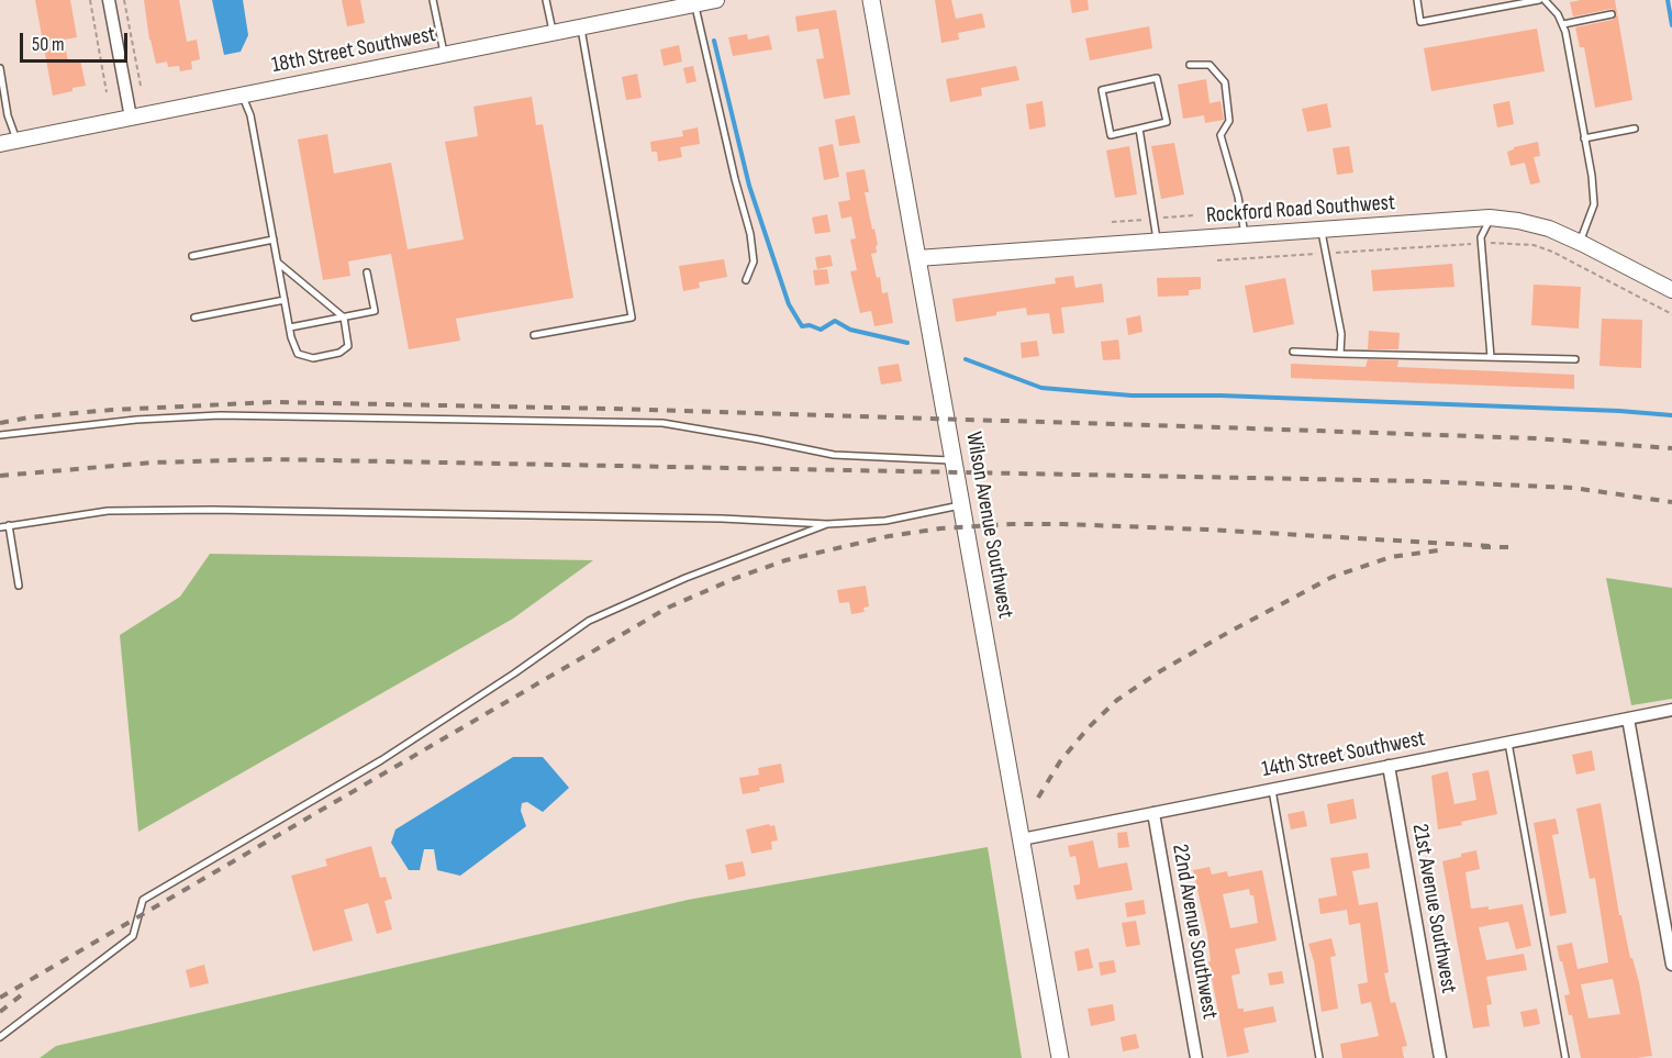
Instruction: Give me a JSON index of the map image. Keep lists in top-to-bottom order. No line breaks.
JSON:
{"streets":{"main road":["Wilson Avenue Southwest"],"street":["18th Street Southwest","Rockford Road Southwest","14th Street Southwest","21st Avenue Southwest","22nd Avenue Southwest"]},"crossings":[["Rockford Road Southwest","Wilson Avenue Southwest"],["Wilson Avenue Southwest","14th Street Southwest"],["14th Street Southwest","21st Avenue Southwest"],["14th Street Southwest","22nd Avenue Southwest"]],"scale_bar":"50 m"}
